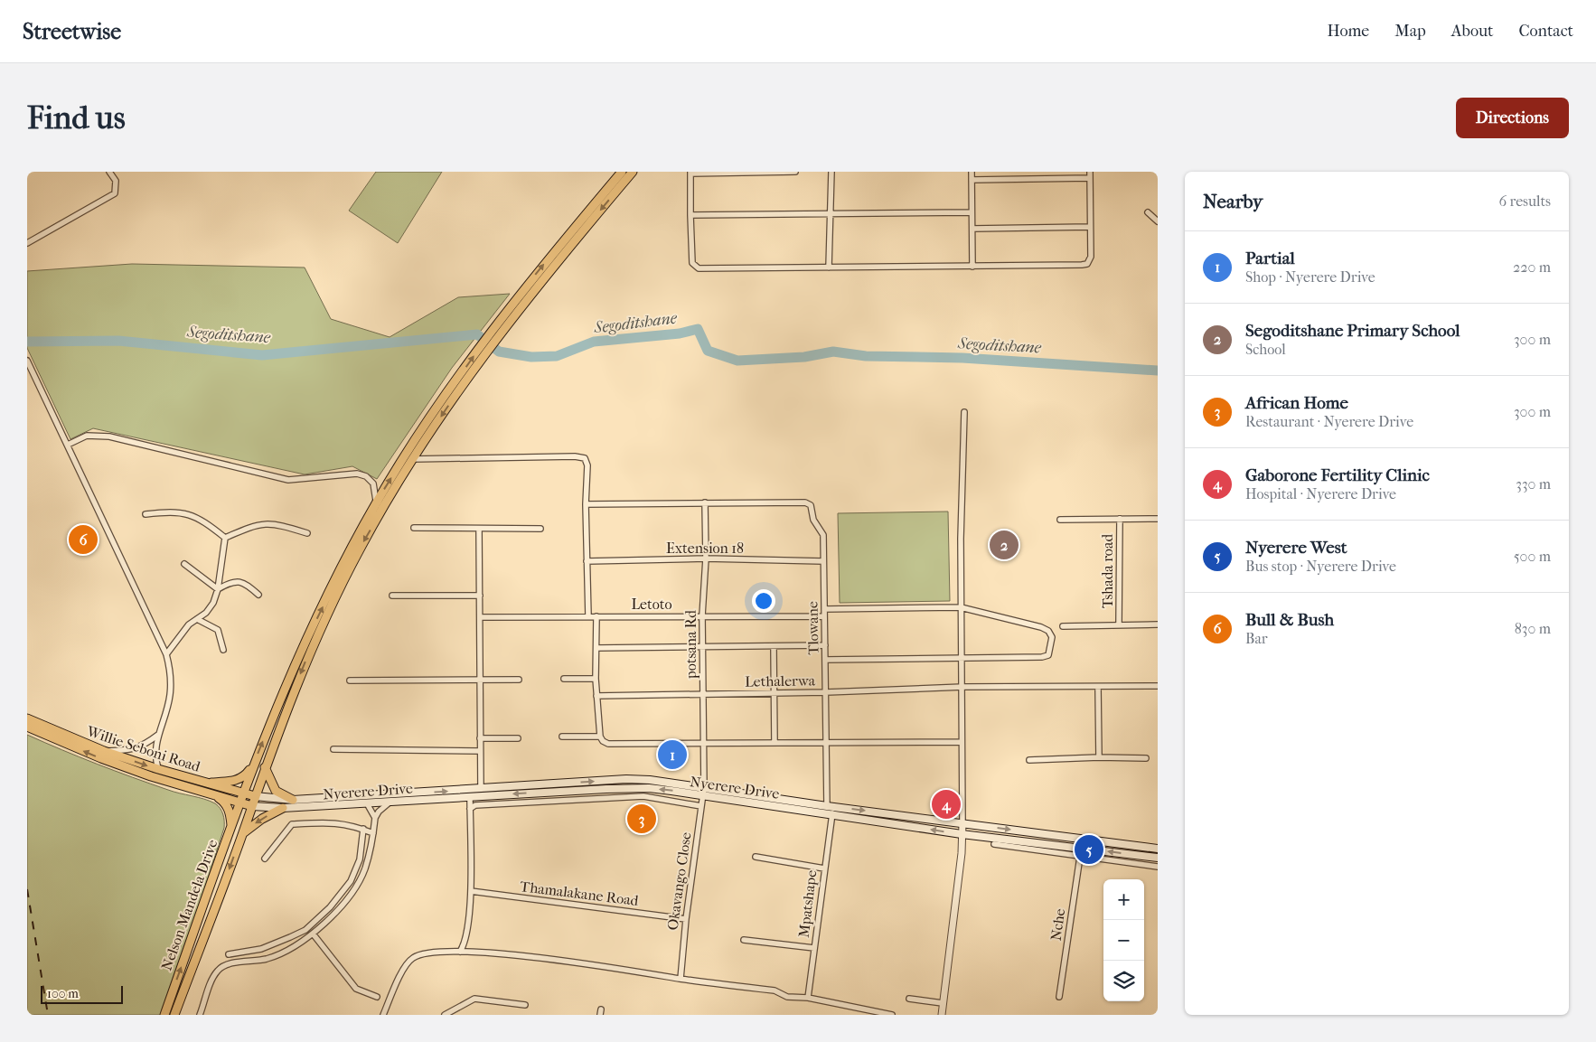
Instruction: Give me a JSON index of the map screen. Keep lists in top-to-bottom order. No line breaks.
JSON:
{"streets":{"main road":["Willie Seboni Road","Nyerere Drive","Nelson Mandela Drive"],"street":["Extension 18","Tshada road","Letoto","Tlowane","potsana Rd","Lethalerwa","Okavango Close","Thamalakane Road","Mpatshape","Nche"]},"crossings":[["Extension 18","Tlowane"],["Extension 18","potsana Rd"],["Letoto","Tlowane"],["Letoto","potsana Rd"],["Tlowane","potsana Rd"],["Tlowane","Lethalerwa"],["Tlowane","Nyerere Drive"],["potsana Rd","Lethalerwa"],["potsana Rd","Nyerere Drive"],["potsana Rd","Okavango Close"],["Willie Seboni Road","Nyerere Drive"],["Willie Seboni Road","Nelson Mandela Drive"],["Nyerere Drive","Okavango Close"],["Nyerere Drive","Mpatshape"],["Nyerere Drive","Nelson Mandela Drive"],["Okavango Close","Thamalakane Road"]],"water":["Segoditshane"],"scale_bar":"100 m","page":{"header":"Streetwise","nav":["Home","Map","About","Contact"],"buttons":"Directions","title":"Find us","heading":["Nearby","6 results"],"list":[{"mark":"1","name":"Partial","note":"Shop · Nyerere Drive","value":"220 m"},{"mark":"2","name":"Segoditshane Primary School","note":"School","value":"300 m"},{"mark":"3","name":"African Home","note":"Restaurant · Nyerere Drive","value":"300 m"},{"mark":"4","name":"Gaborone Fertility Clinic","note":"Hospital · Nyerere Drive","value":"330 m"},{"mark":"5","name":"Nyerere West","note":"Bus stop · Nyerere Drive","value":"500 m"},{"mark":"6","name":"Bull & Bush","note":"Bar","value":"830 m"}],"pins":["6","2","1","4","3","5"],"map_buttons":["+","−"],"scale":"100 m"}}
